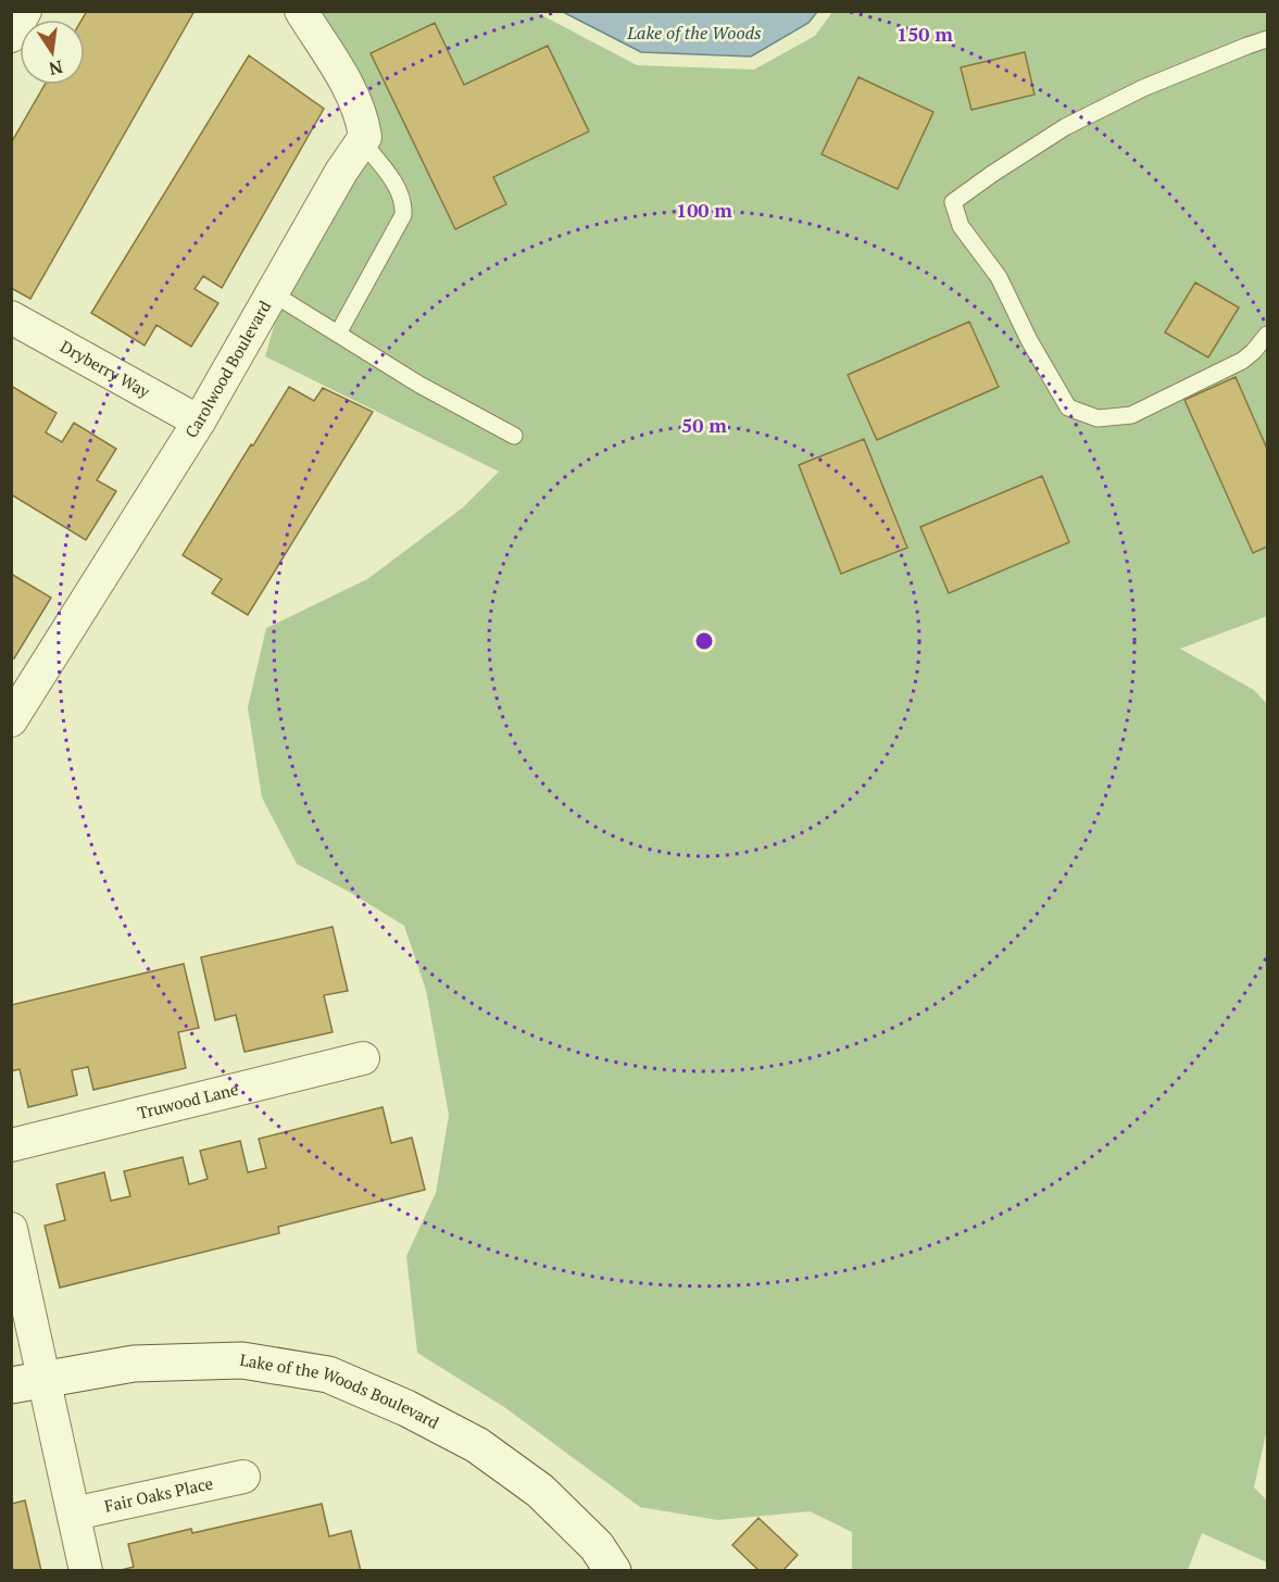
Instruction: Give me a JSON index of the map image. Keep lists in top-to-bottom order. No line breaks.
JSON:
{"streets":{"street":["Dryberry Way","Carolwood Boulevard","Truwood Lane","Lake of the Woods Boulevard","Fair Oaks Place"]},"crossings":[["Dryberry Way","Carolwood Boulevard"]],"water":["Lake of the Woods"],"north":"bottom","rings":["150 m","100 m","50 m"]}
